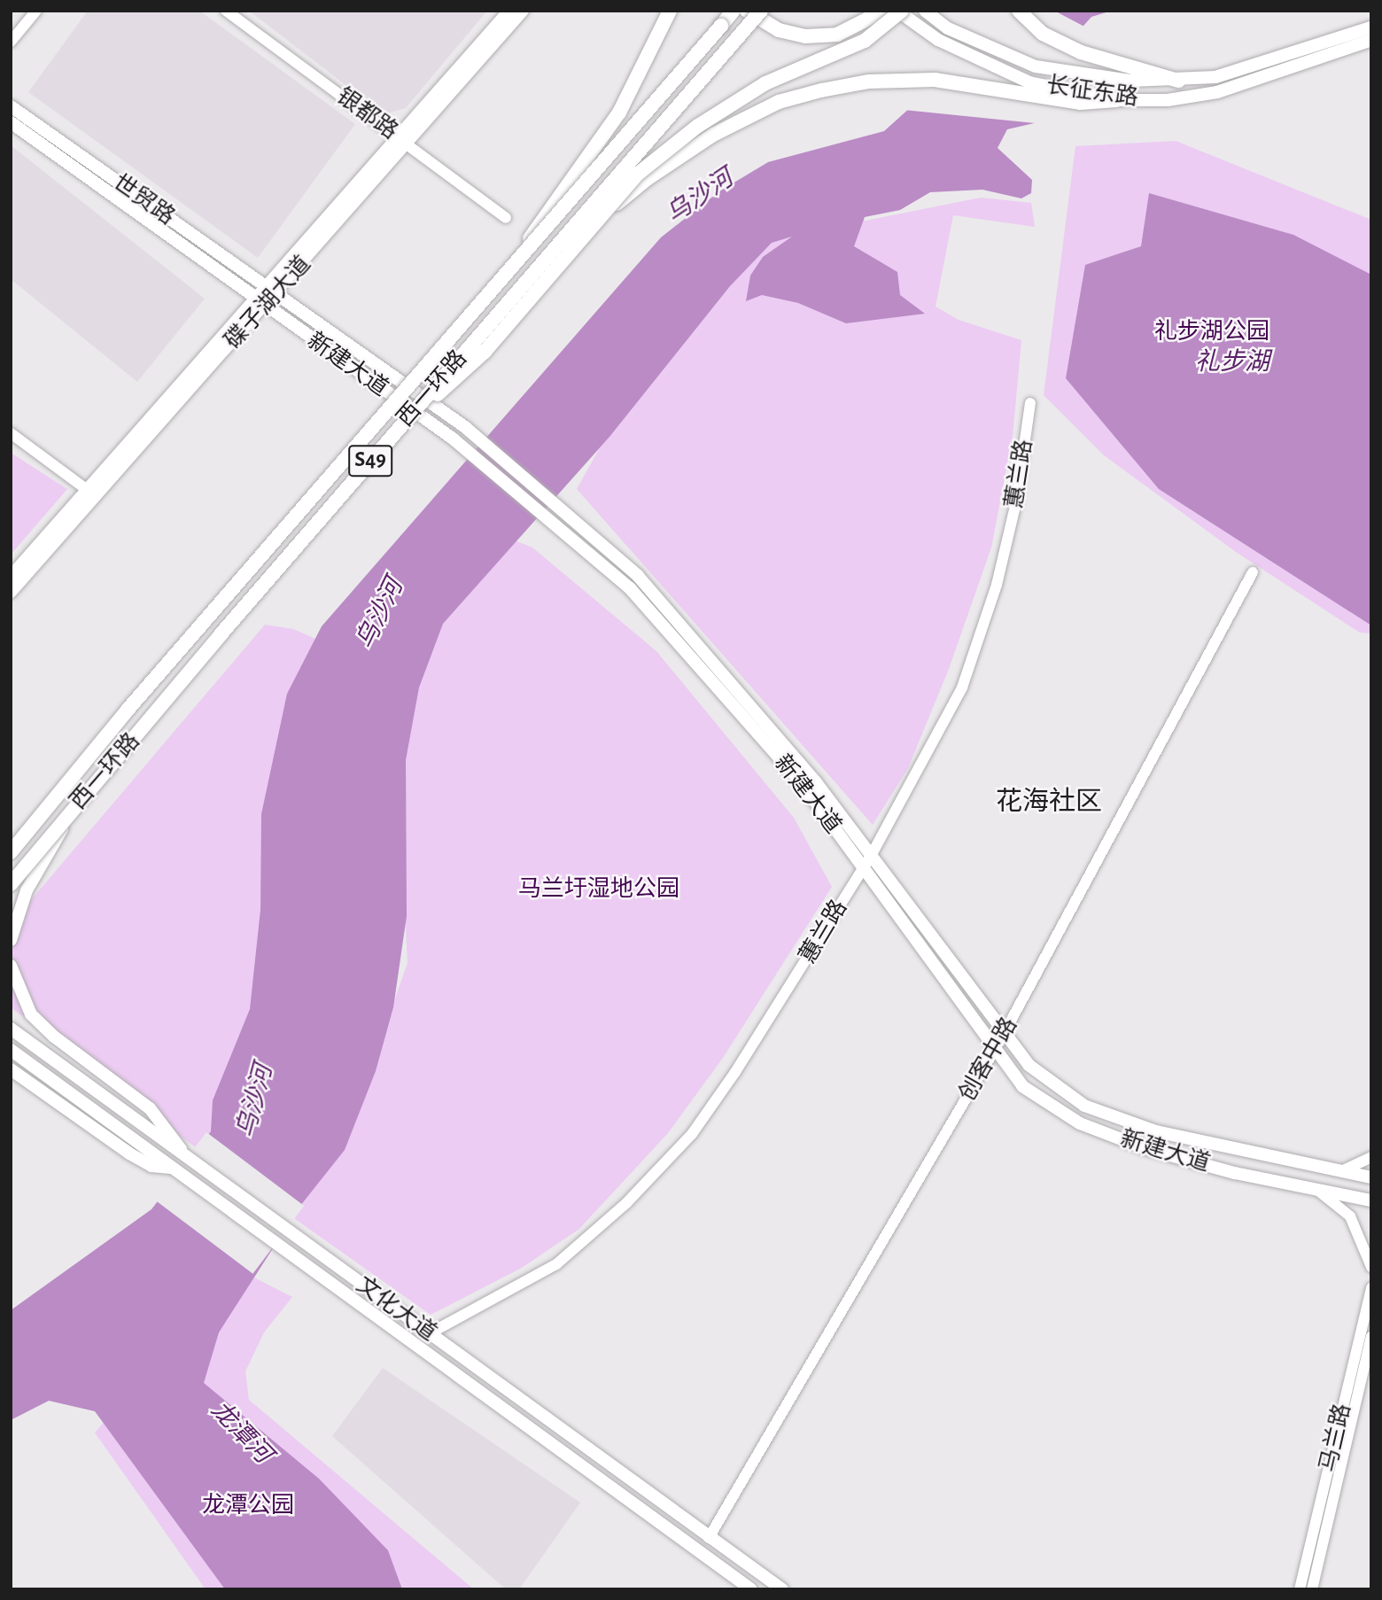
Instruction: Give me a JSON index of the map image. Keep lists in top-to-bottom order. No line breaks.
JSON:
{"streets":{"highway":["西一环路","S49"],"main road":["长征东路","世贸路","碟子湖大道","新建大道","文化大道"],"street":["银都路","蕙兰路","创客中路","马兰路"]},"crossings":[["银都路","碟子湖大道"],["世贸路","碟子湖大道"],["世贸路","新建大道"],["碟子湖大道","新建大道"],["新建大道","蕙兰路"],["新建大道","创客中路"],["蕙兰路","文化大道"],["创客中路","文化大道"]],"districts":["花海社区"],"water":["乌沙河","礼步湖","龙潭河"],"parks":["礼步湖公园","马兰圩湿地公园","龙潭公园"]}
